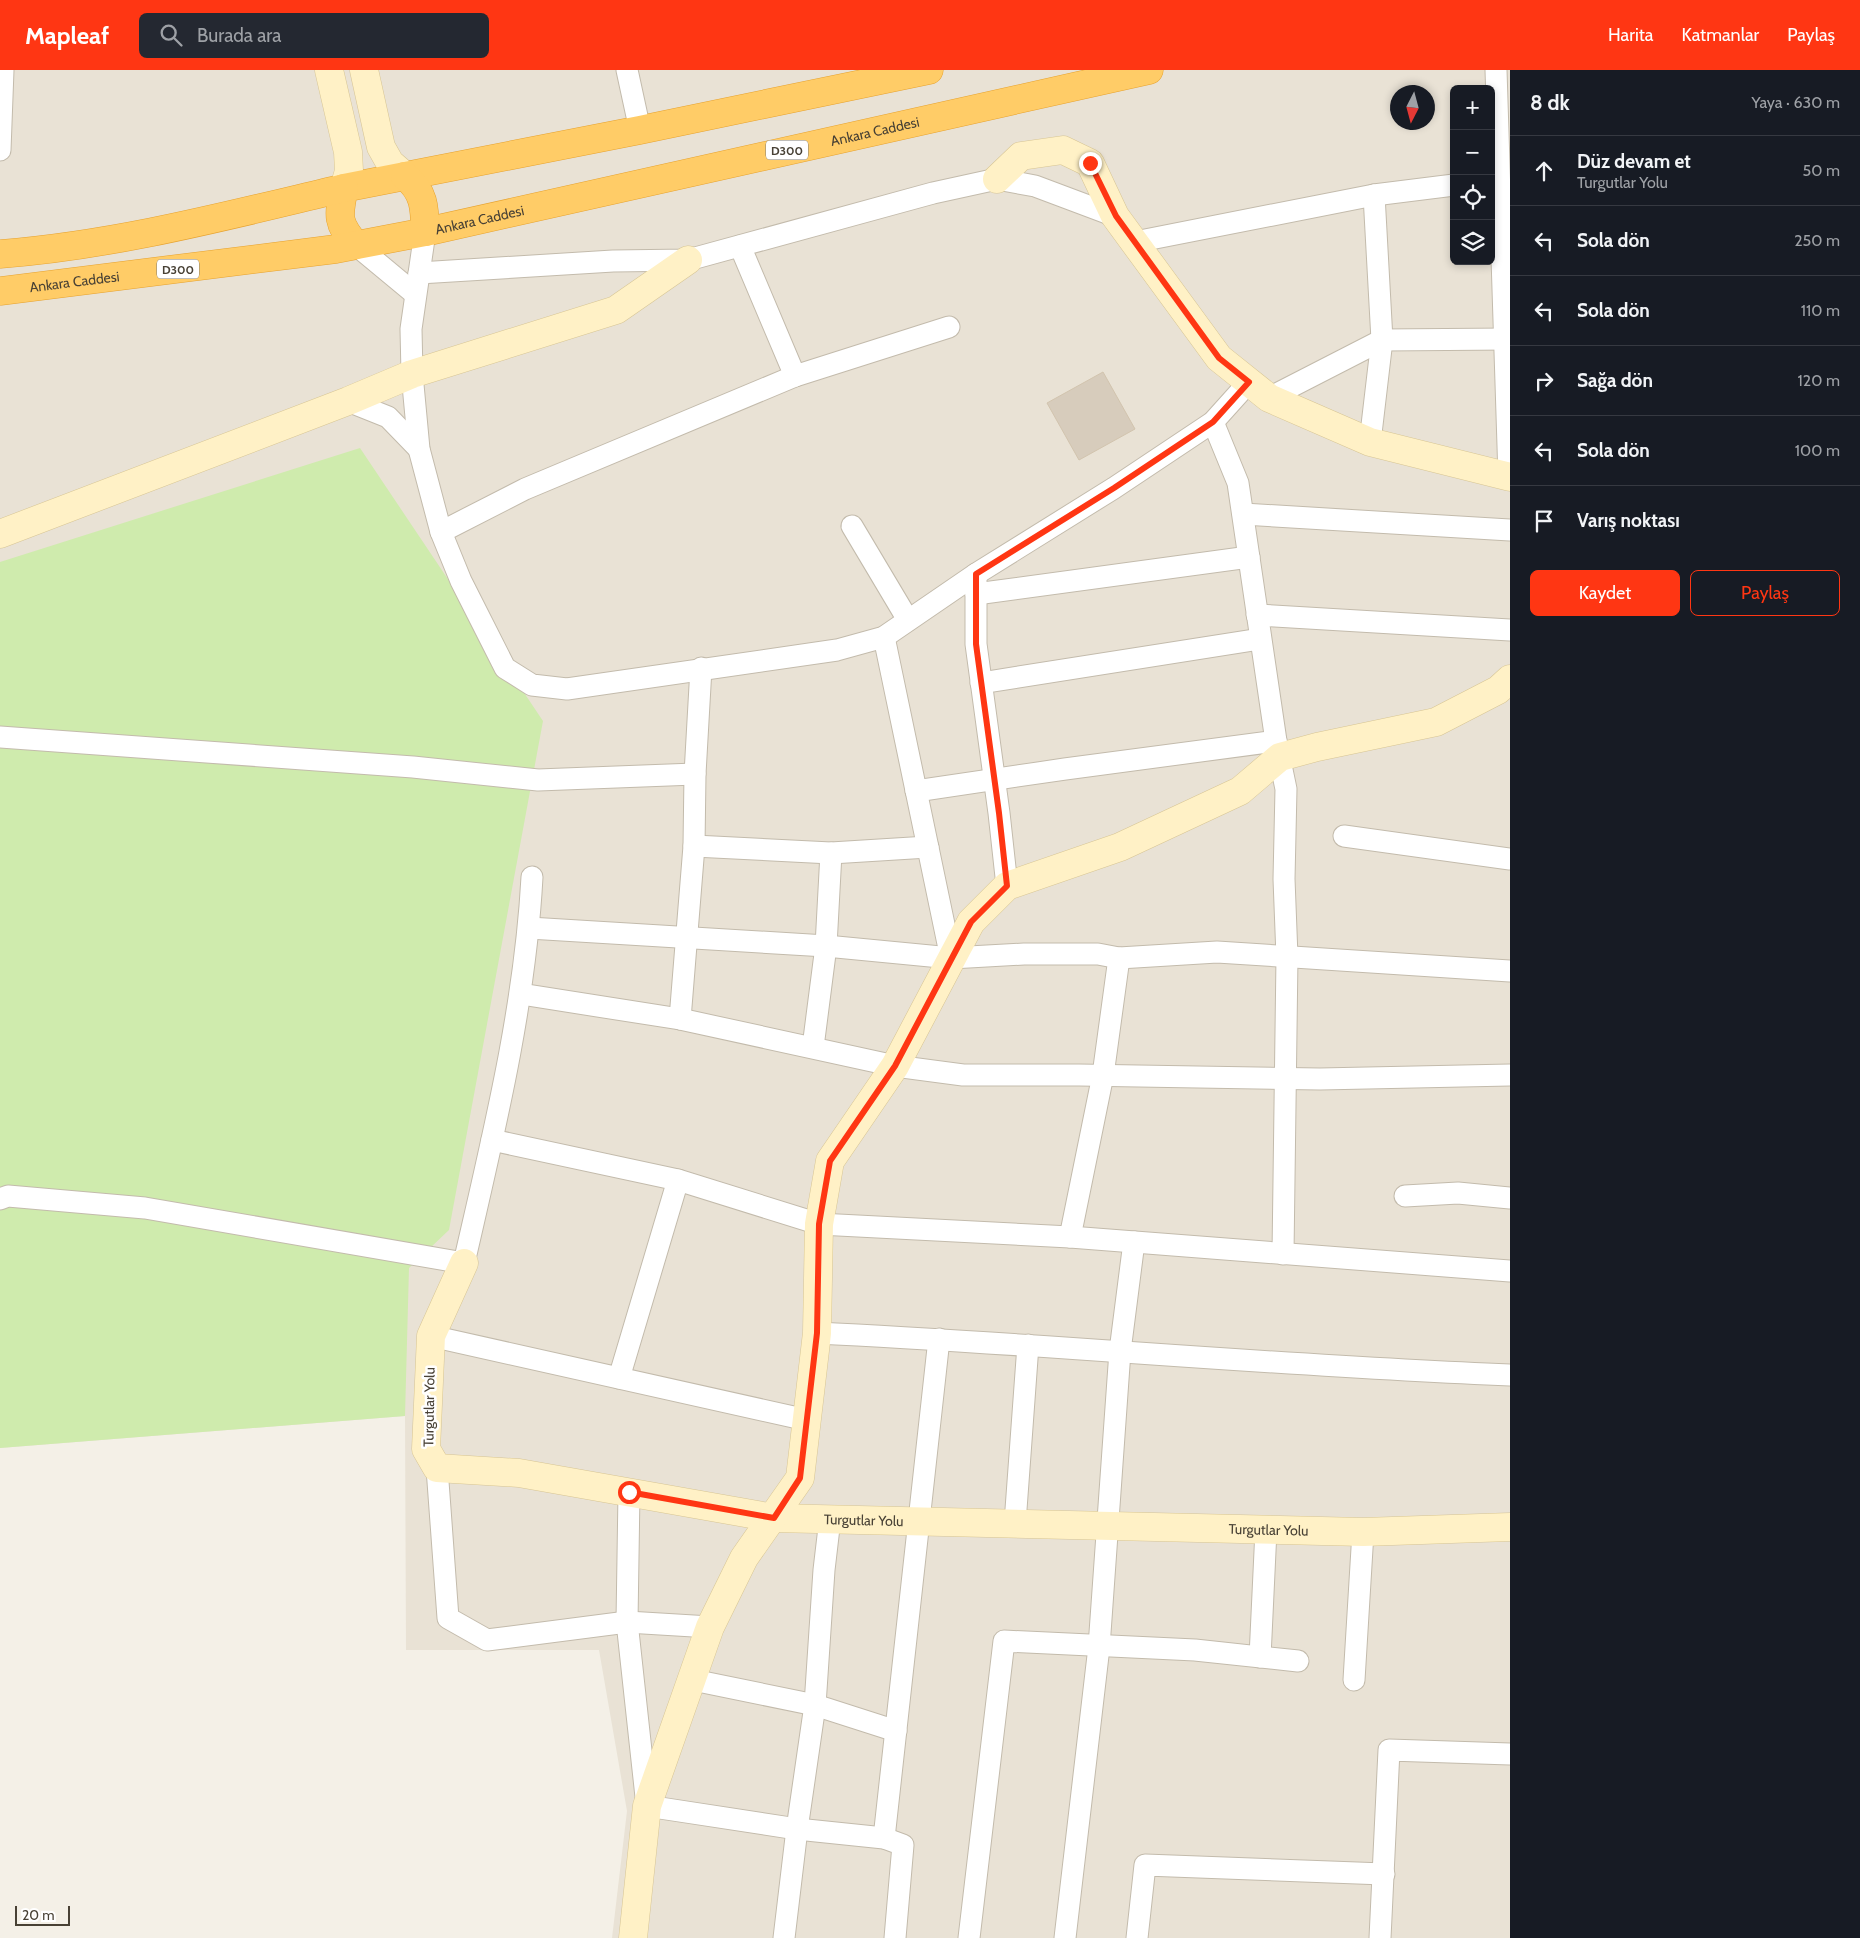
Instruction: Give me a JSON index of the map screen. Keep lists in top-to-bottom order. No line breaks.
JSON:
{"streets":{"highway":["Ankara Caddesi","D300"],"street":["Turgutlar Yolu"]},"scale_bar":"20 m","north":"bottom","page":{"header":"Mapleaf","search":"Burada ara","nav":["Harita","Katmanlar","Paylaş"],"heading":["8 dk","Yaya · 630 m"],"map_buttons":["+","−"],"list":[["Düz devam et","Turgutlar Yolu","50 m"],["Sola dön","250 m"],["Sola dön","110 m"],["Sağa dön","120 m"],["Sola dön","100 m"],"Varış noktası"],"buttons":["Kaydet","Paylaş"],"scale":"20 m"}}
